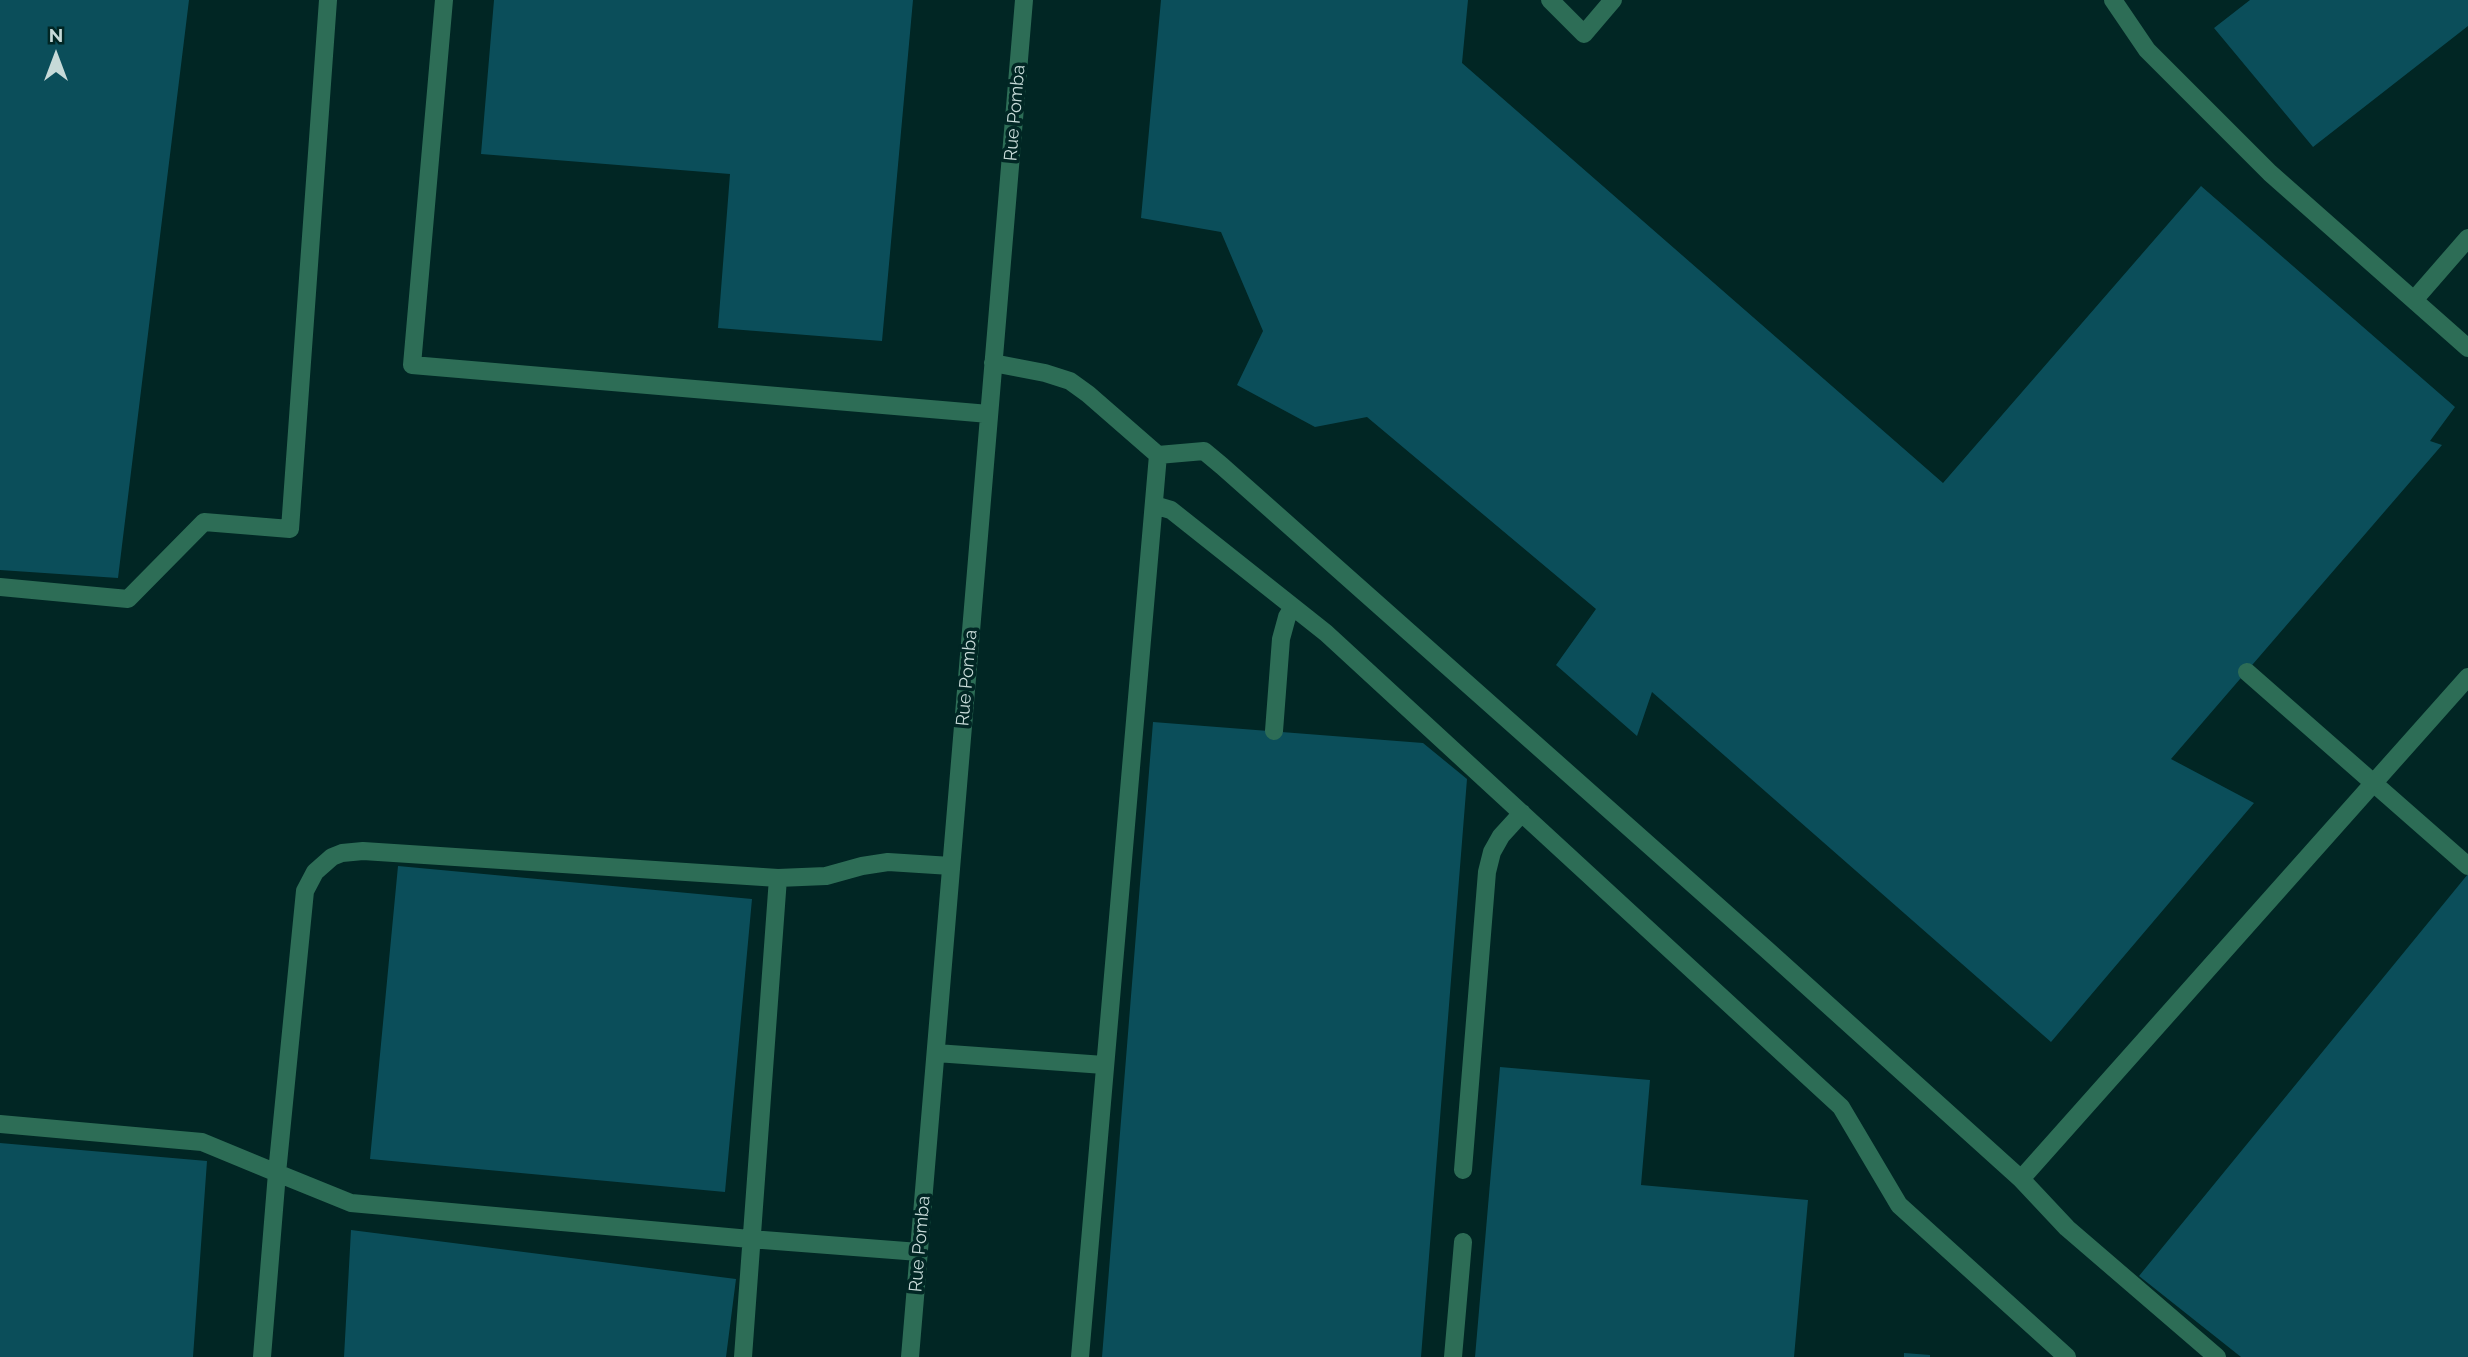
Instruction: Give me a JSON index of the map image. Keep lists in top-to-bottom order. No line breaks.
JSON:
{"streets":{"street":["Rue Pomba"]},"north":"top"}
